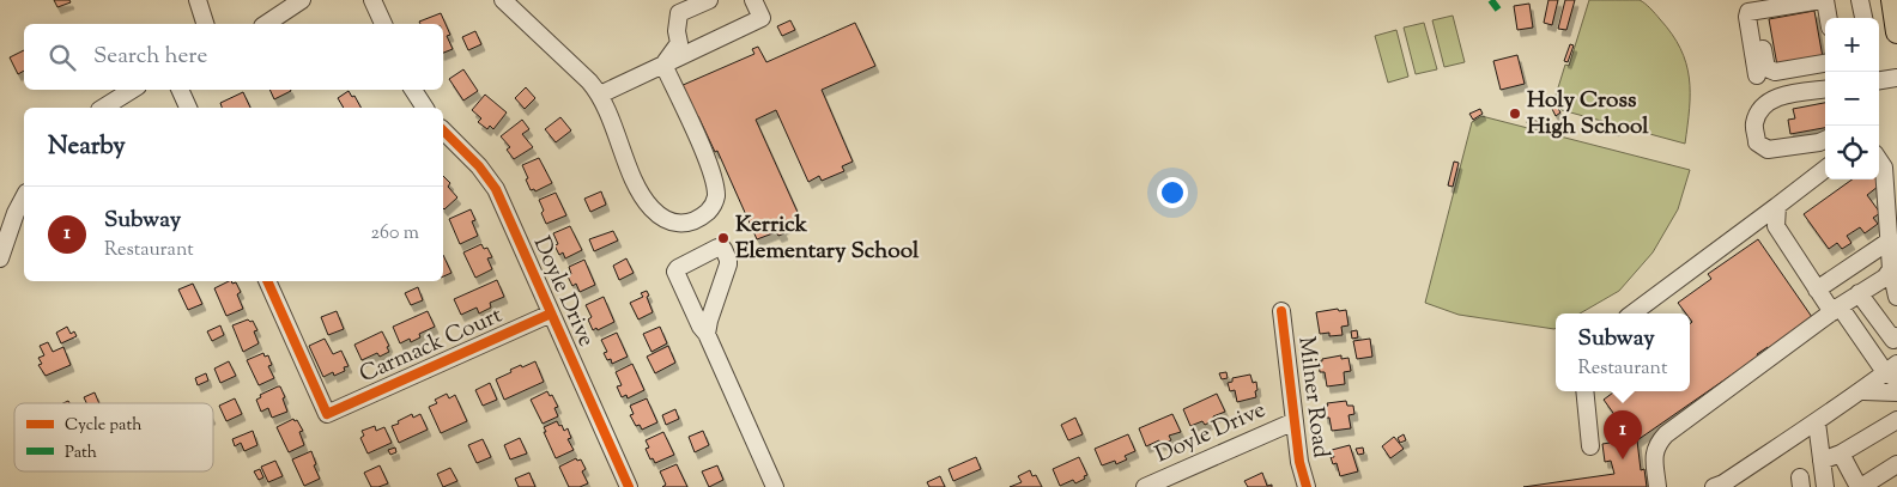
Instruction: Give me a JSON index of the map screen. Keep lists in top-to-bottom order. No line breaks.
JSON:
{"streets":{"street":["Doyle Drive","Carmack Court","Milner Road"]},"crossings":[["Doyle Drive","Carmack Court"],["Doyle Drive","Milner Road"]],"places":["Holy Cross High School","Kerrick Elementary School"],"legend":["Cycle path","Path"],"page":{"map_buttons":["+","−"],"search":"Search here","heading":"Nearby","list":[{"mark":"1","name":"Subway","note":"Restaurant","value":"260 m"}],"popup":["Subway","Restaurant"],"pins":"1"}}
